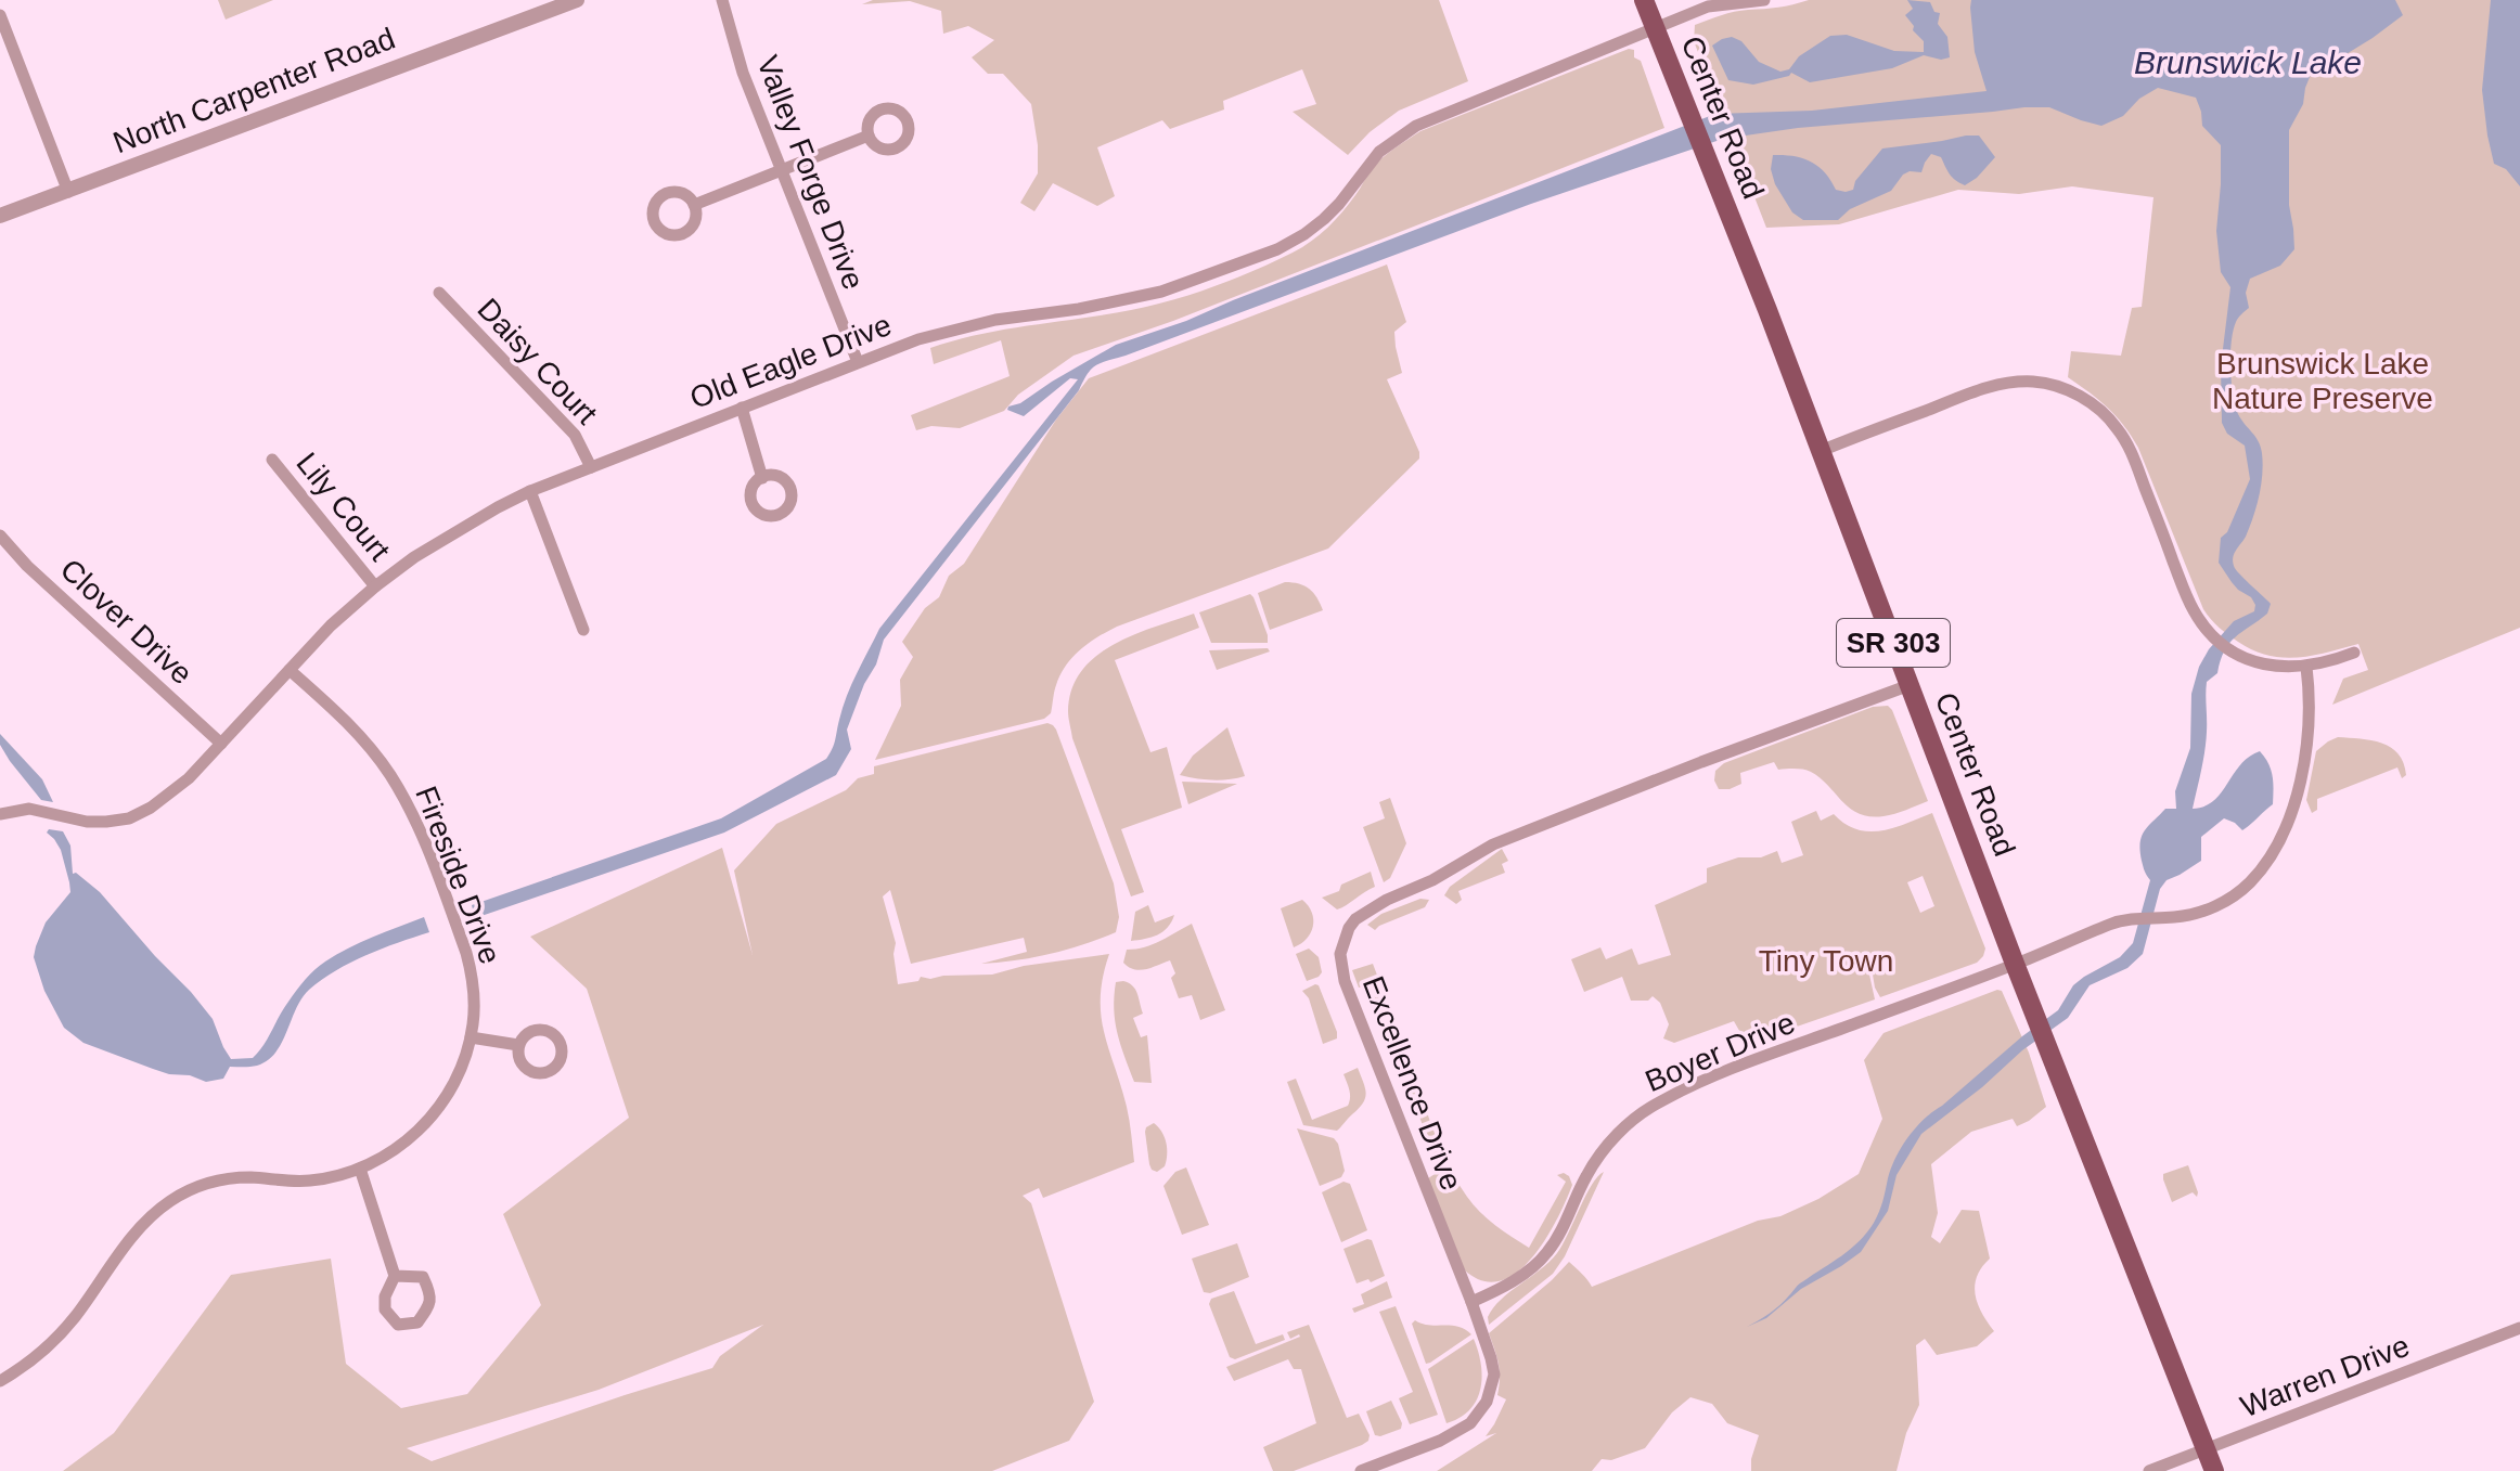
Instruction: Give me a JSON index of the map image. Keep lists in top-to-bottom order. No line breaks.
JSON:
{"streets":{"main road":["Center Road","SR 303"],"street":["North Carpenter Road","Valley Forge Drive","Daisy Court","Old Eagle Drive","Lily Court","Clover Drive","Fireside Drive","Boyer Drive","Excellence Drive","Warren Drive"]},"crossings":[["Center Road","Old Eagle Drive"],["Center Road","Boyer Drive"],["Center Road","Excellence Drive"],["Center Road","Warren Drive"],["Valley Forge Drive","Old Eagle Drive"],["Daisy Court","Old Eagle Drive"],["Old Eagle Drive","Lily Court"],["Old Eagle Drive","Clover Drive"],["Old Eagle Drive","Fireside Drive"],["Boyer Drive","Excellence Drive"]],"water":["Brunswick Lake"],"parks":["Brunswick Lake Nature Preserve","Tiny Town"]}
